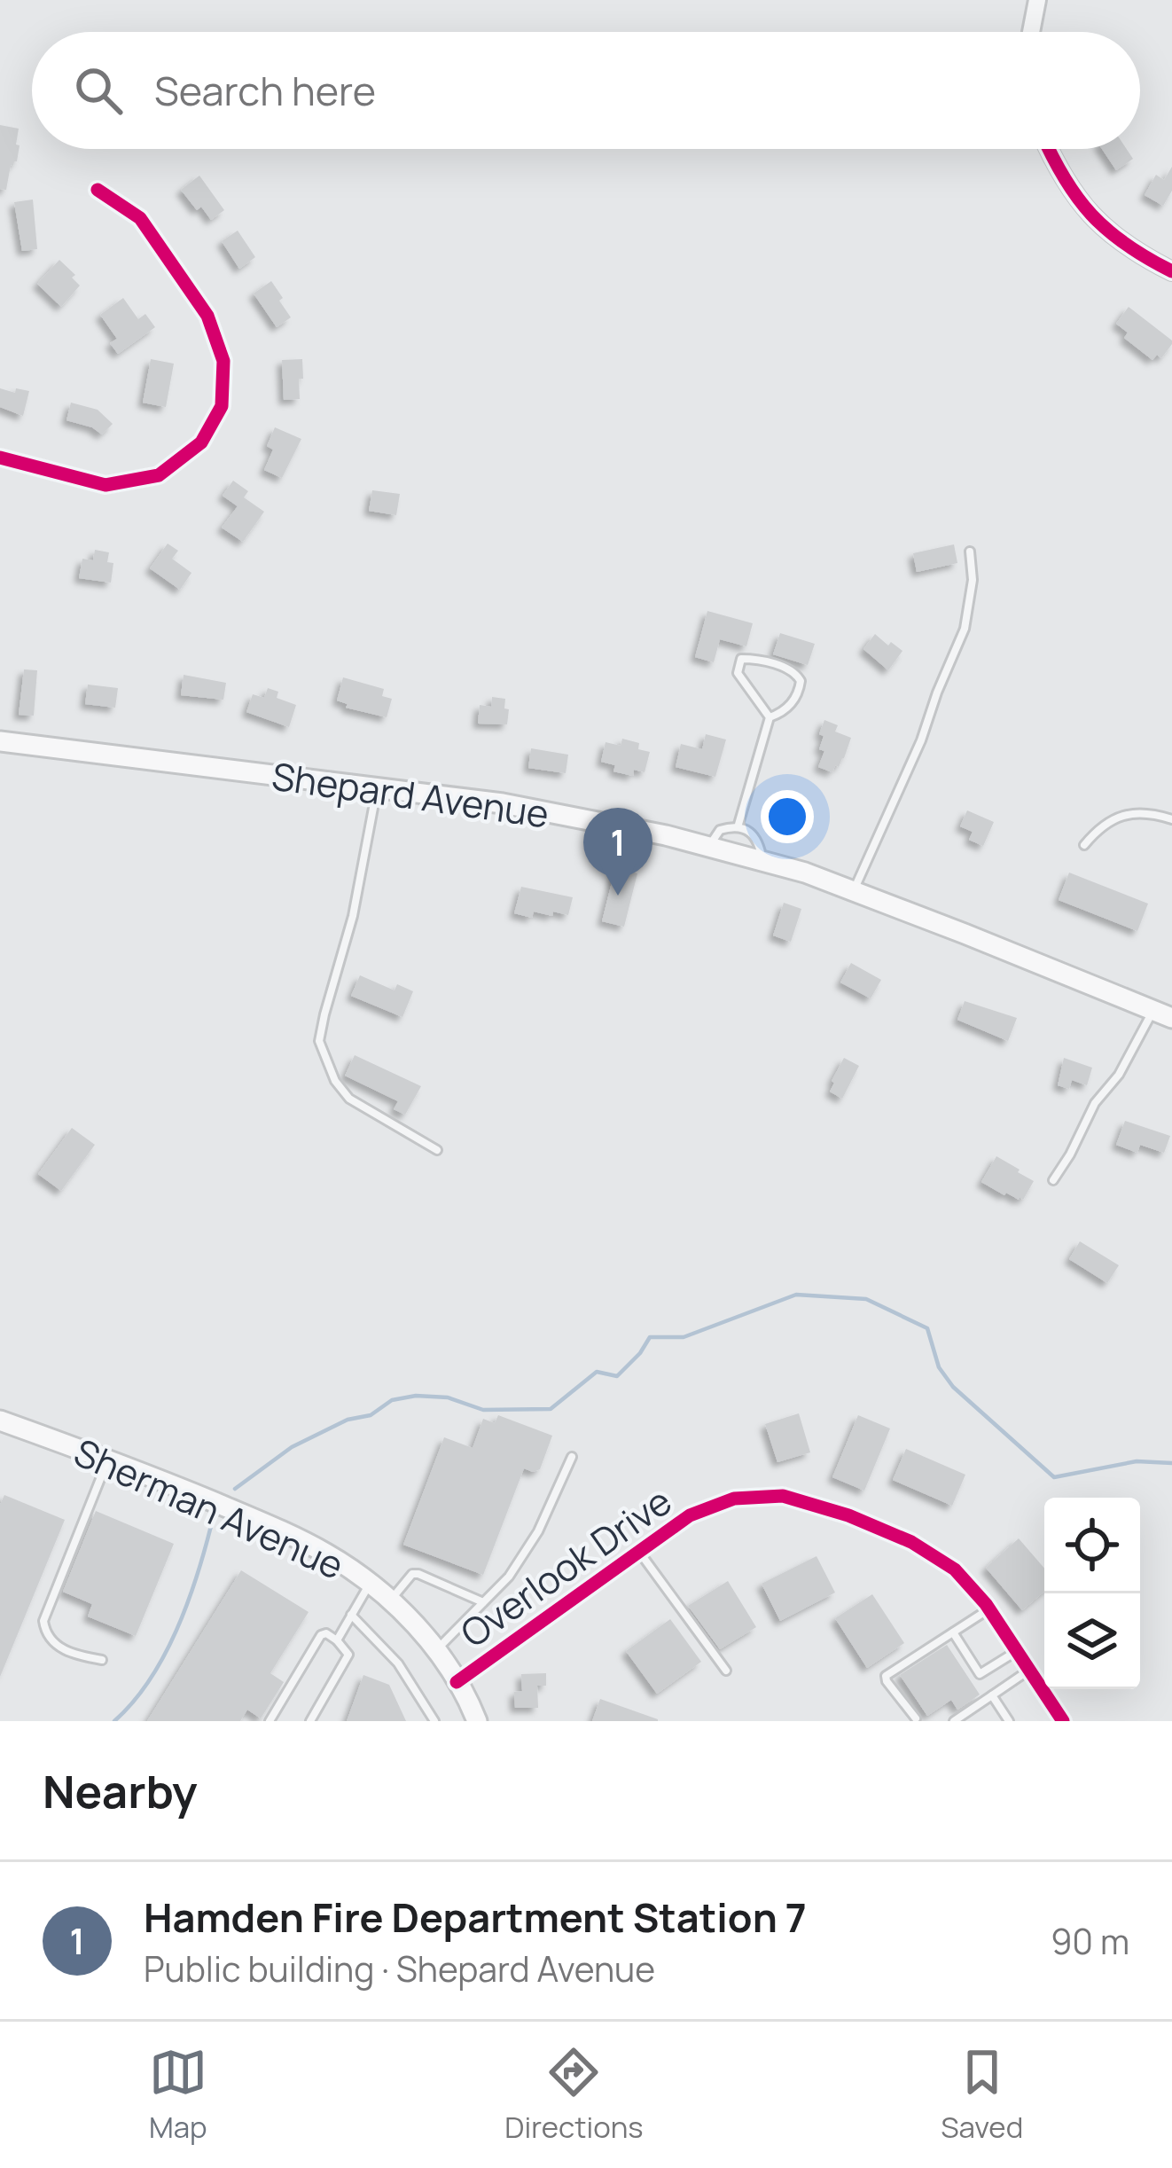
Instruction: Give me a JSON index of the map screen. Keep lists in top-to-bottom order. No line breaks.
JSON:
{"streets":{"main road":["Shepard Avenue","Sherman Avenue"],"street":["Overlook Drive"]},"crossings":[["Sherman Avenue","Overlook Drive"]],"page":{"search":"Search here","pins":"1","heading":"Nearby","list":[{"mark":"1","name":"Hamden Fire Department Station 7","note":"Public building · Shepard Avenue","value":"90 m"}],"nav":["Map","Directions","Saved"]}}
